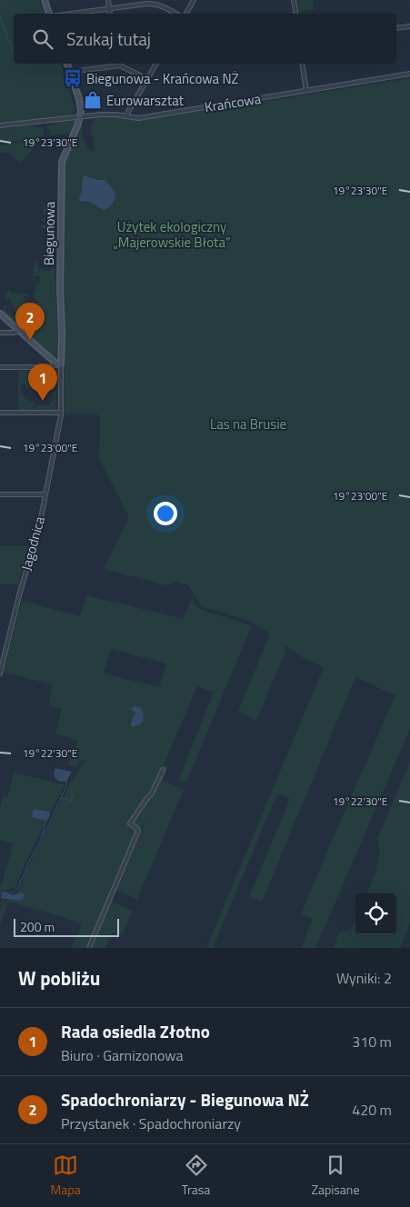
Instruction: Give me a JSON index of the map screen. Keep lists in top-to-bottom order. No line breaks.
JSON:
{"streets":{"street":["Krańcowa","Biegunowa","Jagodnica"]},"crossings":[["Krańcowa","Biegunowa"],["Biegunowa","Jagodnica"]],"parks":["Użytek ekologiczny „Majerowskie Błota”","Las na Brusie"],"places":{"bus stop":["Biegunowa - Krańcowa NŻ"],"shop":["Eurowarsztat"]},"scale_bar":"200 m","page":{"search":"Szukaj tutaj","pins":["2","1"],"scale":"200 m","heading":["W pobliżu","Wyniki: 2"],"list":[{"mark":"1","name":"Rada osiedla Złotno","note":"Biuro · Garnizonowa","value":"310 m"},{"mark":"2","name":"Spadochroniarzy - Biegunowa NŻ","note":"Przystanek · Spadochroniarzy","value":"420 m"}],"nav":["Mapa","Trasa","Zapisane"]},"coordinates":["19°23'30\"E","19°23'00\"E","19°22'30\"E"]}
